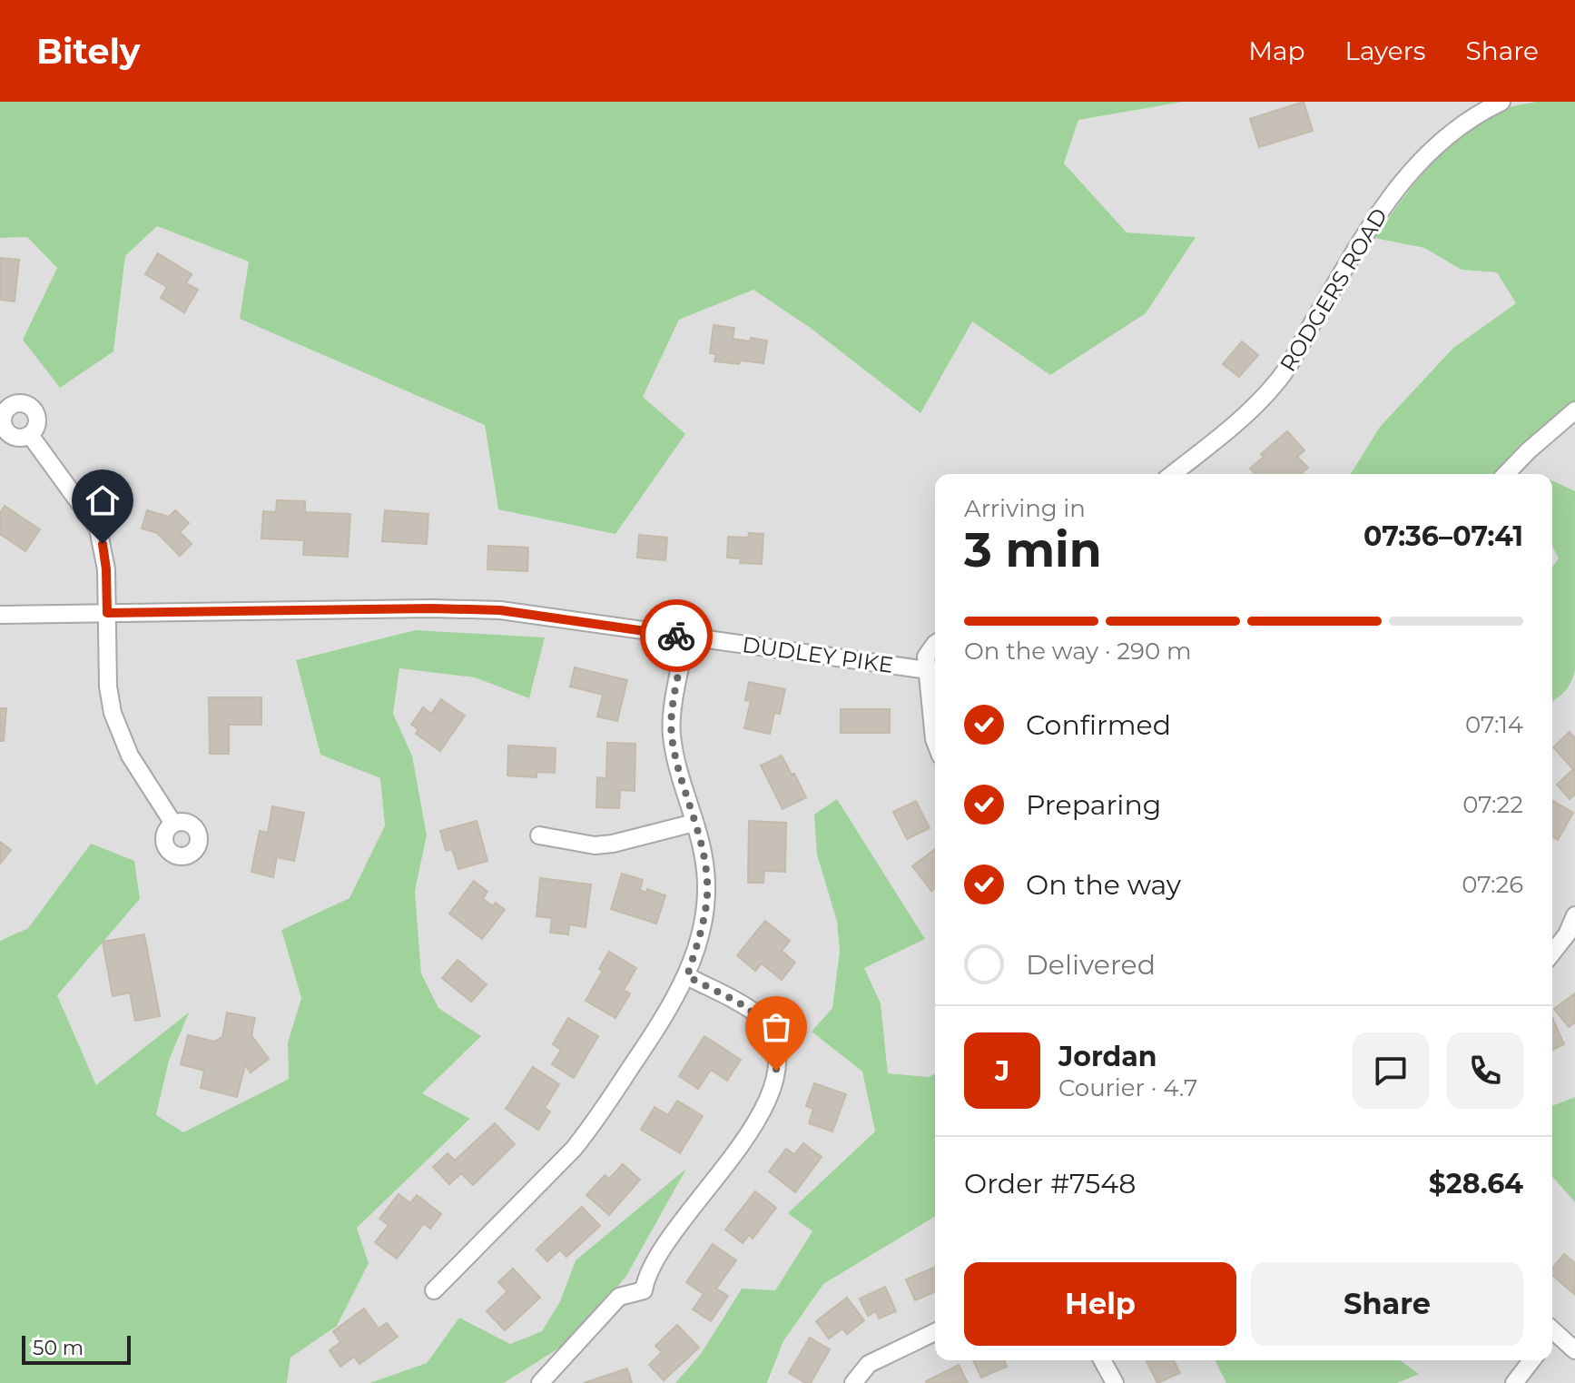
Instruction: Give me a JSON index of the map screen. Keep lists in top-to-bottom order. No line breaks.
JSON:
{"streets":{"street":["RODGERS ROAD","DUDLEY PIKE"]},"scale_bar":"50 m","page":{"header":"Bitely","nav":["Map","Layers","Share"],"heading":["3 min","Arriving in","07:36–07:41"],"panel":["Jordan","Courier · 4.7","Order #7548","$28.64"],"bar":"On the way · 290 m","list":[["Confirmed","07:14"],["Preparing","07:22"],["On the way","07:26"],"Delivered"],"round":"J","buttons":["Help","Share"],"scale":"50 m"}}
